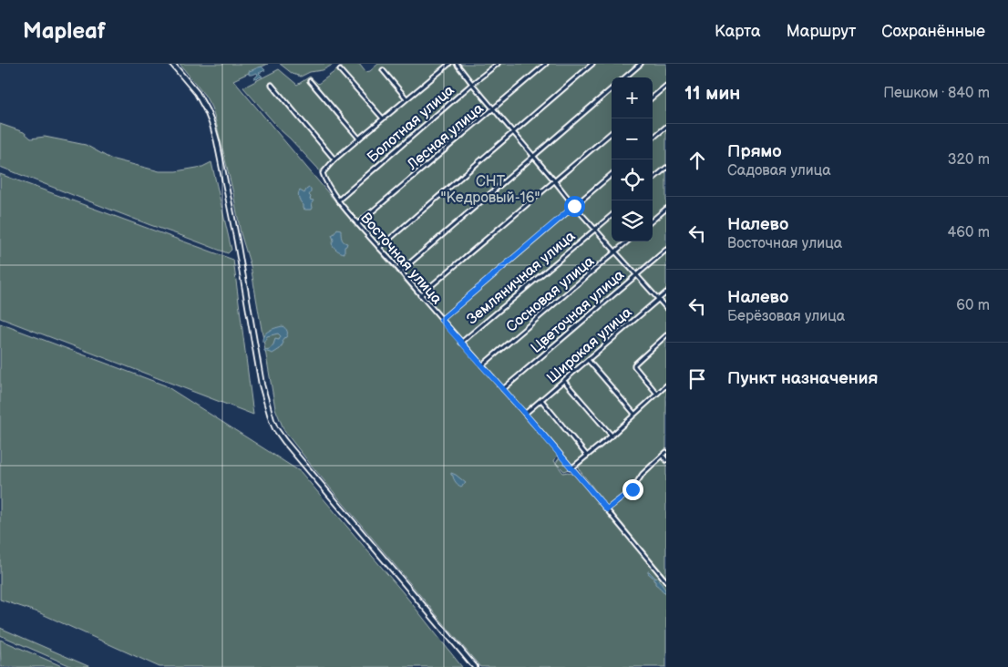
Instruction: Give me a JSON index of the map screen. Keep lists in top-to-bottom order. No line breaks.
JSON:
{"streets":{"street":["Болотная улица","Лесная улица","Восточная улица","Земляничная улица","Сосновая улица","Цветочная улица","Широкая улица"]},"crossings":[["Болотная улица","Восточная улица"],["Лесная улица","Восточная улица"],["Восточная улица","Земляничная улица"],["Восточная улица","Сосновая улица"],["Восточная улица","Цветочная улица"],["Восточная улица","Широкая улица"]],"parks":["СНТ \"Кедровый-16\""],"page":{"header":"Mapleaf","nav":["Карта","Маршрут","Сохранённые"],"heading":["11 мин","Пешком · 840 m"],"map_buttons":["+","−"],"list":[["Прямо","Садовая улица","320 m"],["Налево","Восточная улица","460 m"],["Налево","Берёзовая улица","60 m"],"Пункт назначения"]}}
